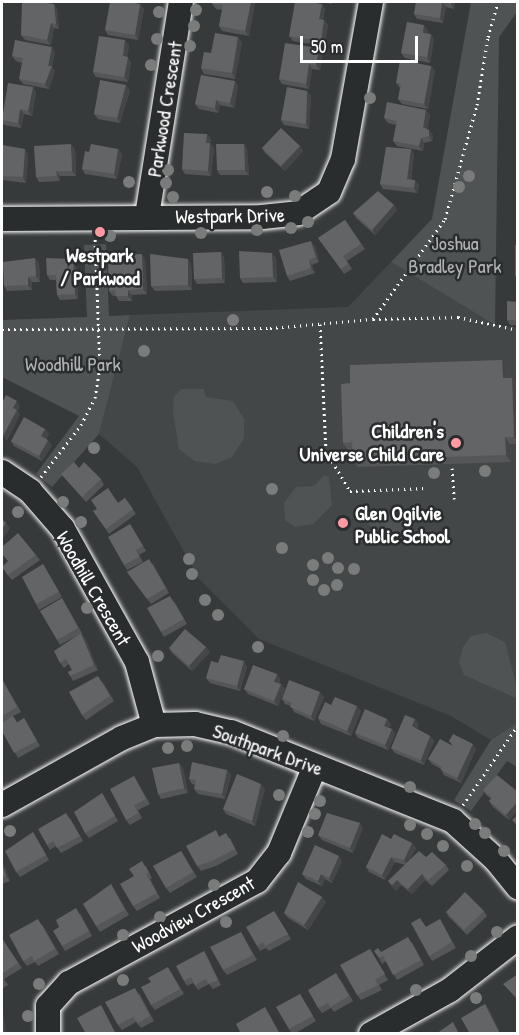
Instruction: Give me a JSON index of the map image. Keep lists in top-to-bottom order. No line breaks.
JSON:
{"streets":{"street":["Parkwood Crescent","Westpark Drive","Woodhill Crescent","Southpark Drive","Woodview Crescent"]},"crossings":[["Parkwood Crescent","Westpark Drive"],["Woodhill Crescent","Southpark Drive"],["Southpark Drive","Woodview Crescent"]],"parks":["Joshua Bradley Park","Woodhill Park"],"places":["Westpark / Parkwood","Children's Universe Child Care","Glen Ogilvie Public School"],"scale_bar":"50 m"}
